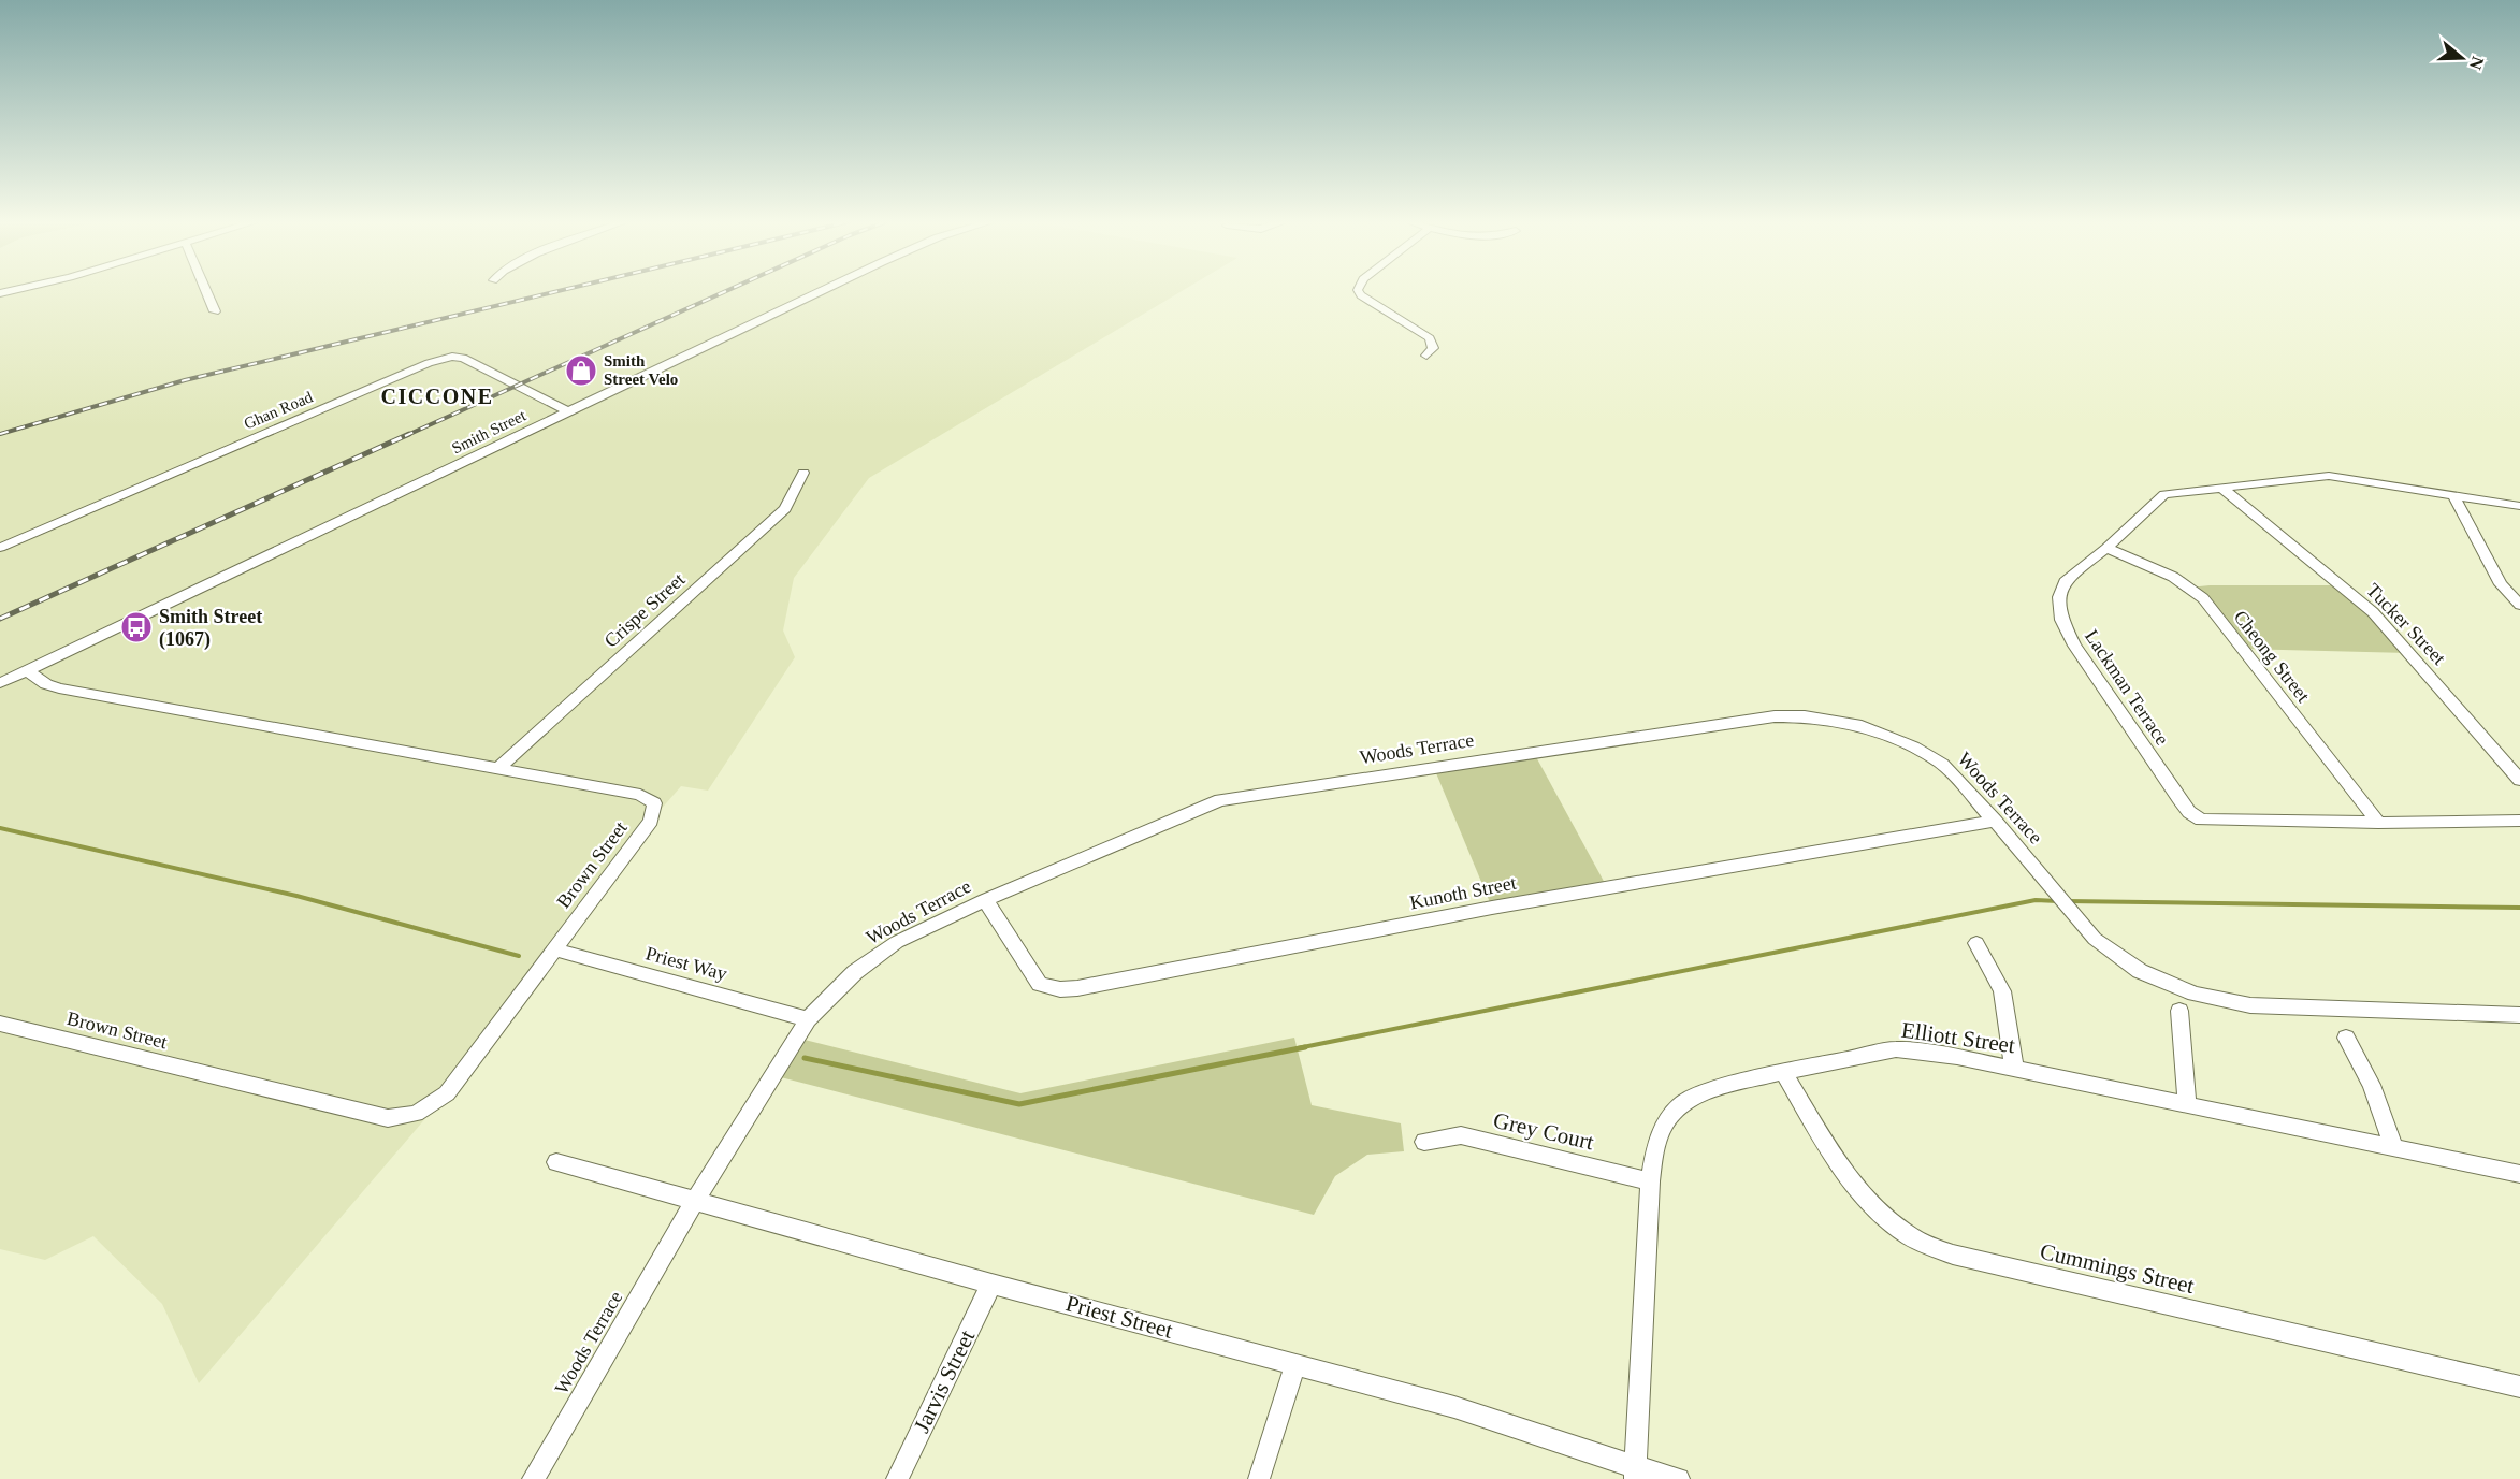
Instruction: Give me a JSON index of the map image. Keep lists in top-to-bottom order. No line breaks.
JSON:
{"streets":{"street":["Ghan Road","Smith Street","Crispe Street","Tucker Street","Cheong Street","Lackman Terrace","Woods Terrace","Brown Street","Kunoth Street","Priest Way","Elliott Street","Grey Court","Cummings Street","Priest Street","Jarvis Street"]},"crossings":[["Ghan Road","Smith Street"],["Smith Street","Brown Street"],["Crispe Street","Brown Street"],["Tucker Street","Lackman Terrace"],["Cheong Street","Lackman Terrace"],["Woods Terrace","Kunoth Street"],["Woods Terrace","Priest Way"],["Woods Terrace","Priest Street"],["Brown Street","Priest Way"],["Elliott Street","Grey Court"],["Elliott Street","Cummings Street"],["Elliott Street","Priest Street"],["Priest Street","Jarvis Street"]],"districts":["CICCONE"],"places":{"shop":["Smith Street Velo"],"bus stop":["Smith Street (1067)"]},"north":"right"}
